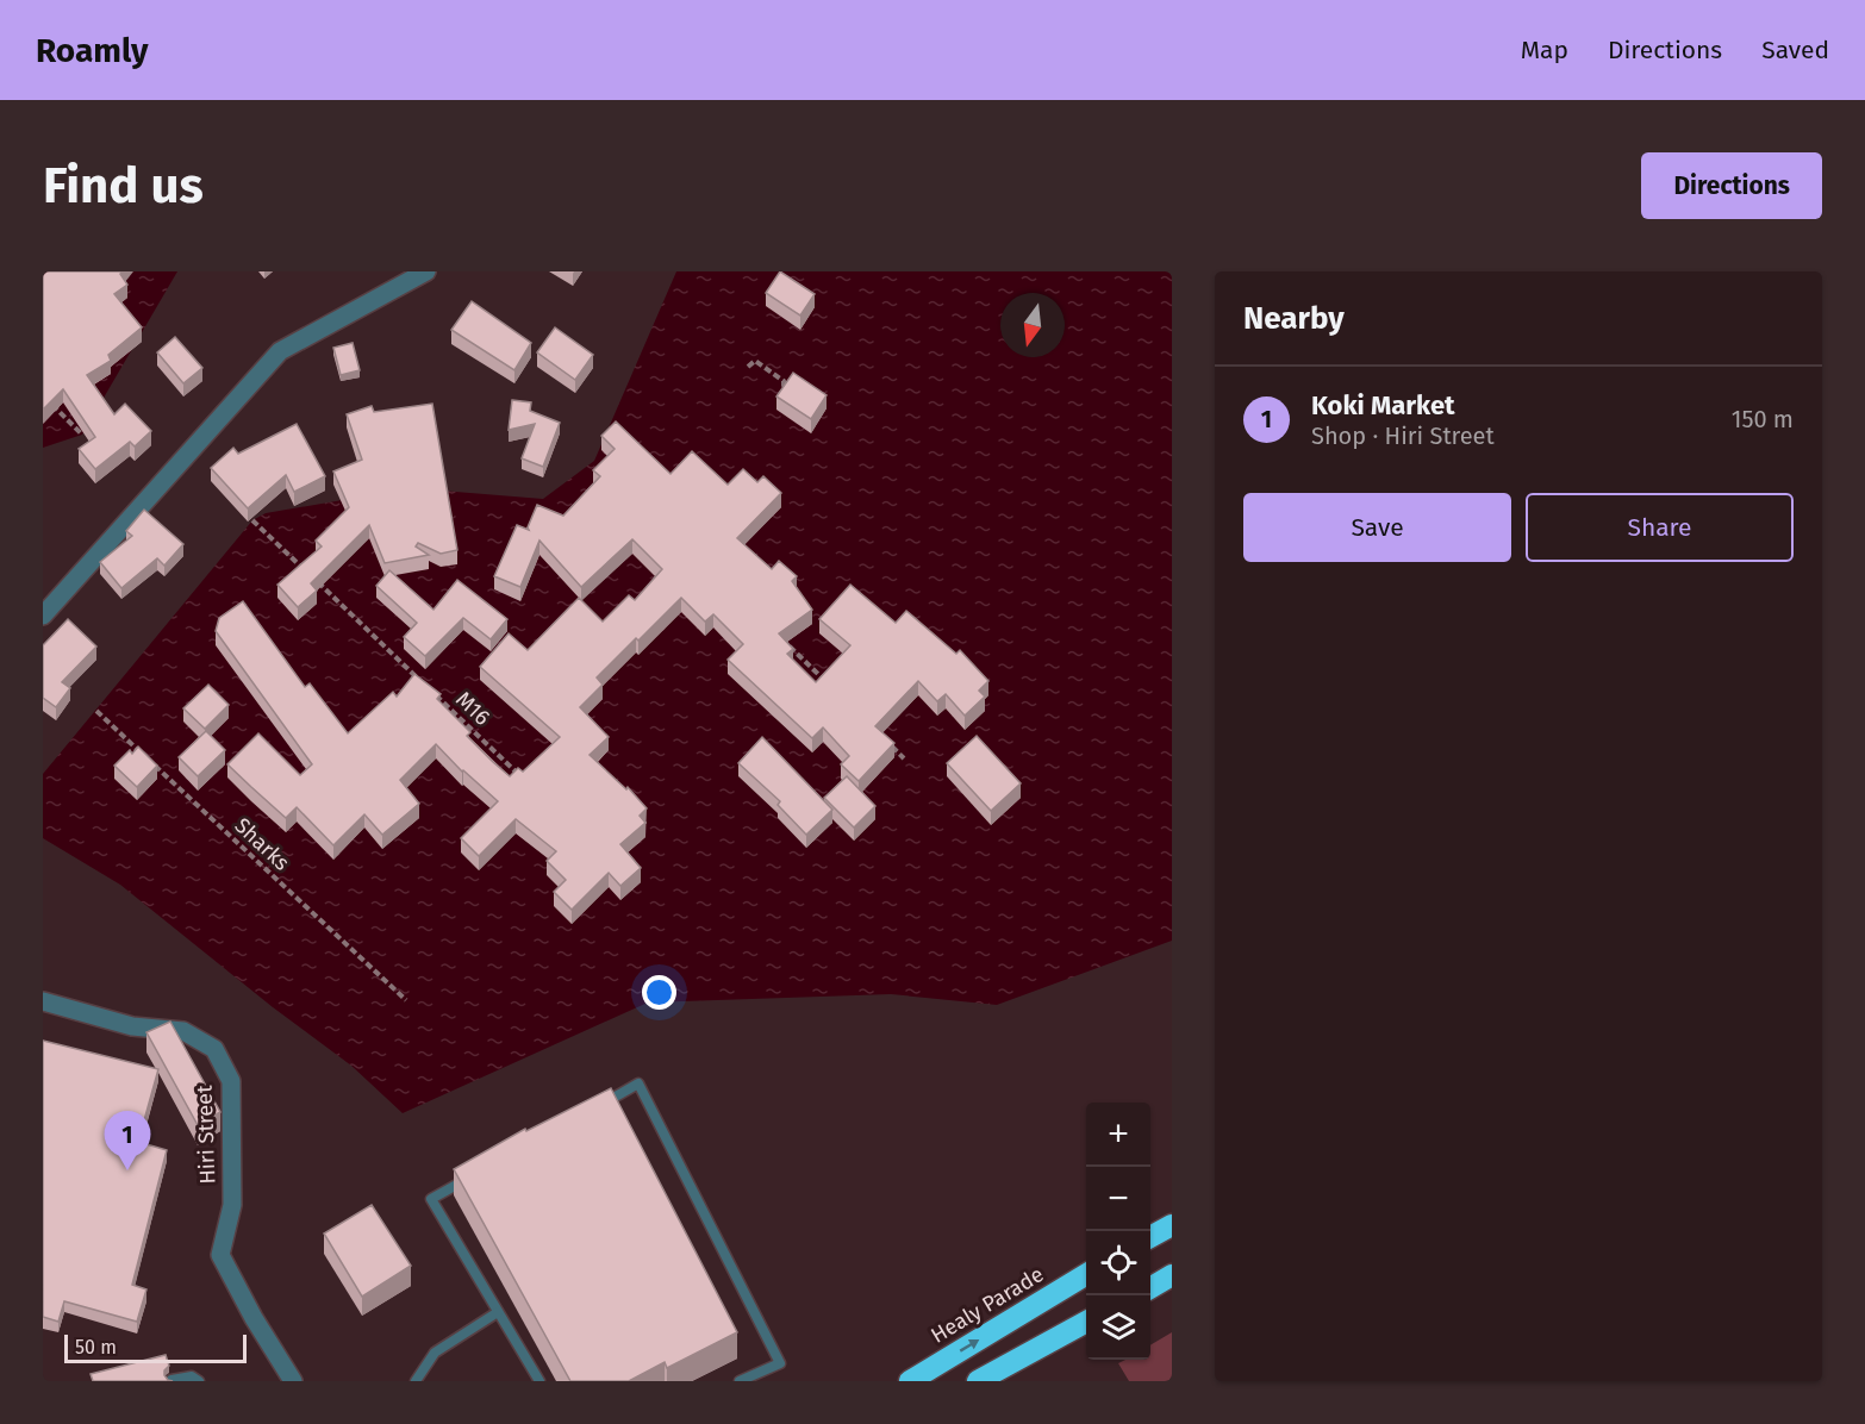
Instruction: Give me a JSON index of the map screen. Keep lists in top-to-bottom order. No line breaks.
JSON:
{"streets":{"highway":["Healy Parade"],"street":["Hiri Street"],"path":["M16","Sharks"]},"scale_bar":"50 m","north":"bottom","page":{"header":"Roamly","nav":["Map","Directions","Saved"],"buttons":["Directions",["Save","Share"]],"title":"Find us","heading":"Nearby","list":[{"mark":"1","name":"Koki Market","note":"Shop · Hiri Street","value":"150 m"}],"map_buttons":["+","−"],"pins":"1","scale":"50 m"}}
